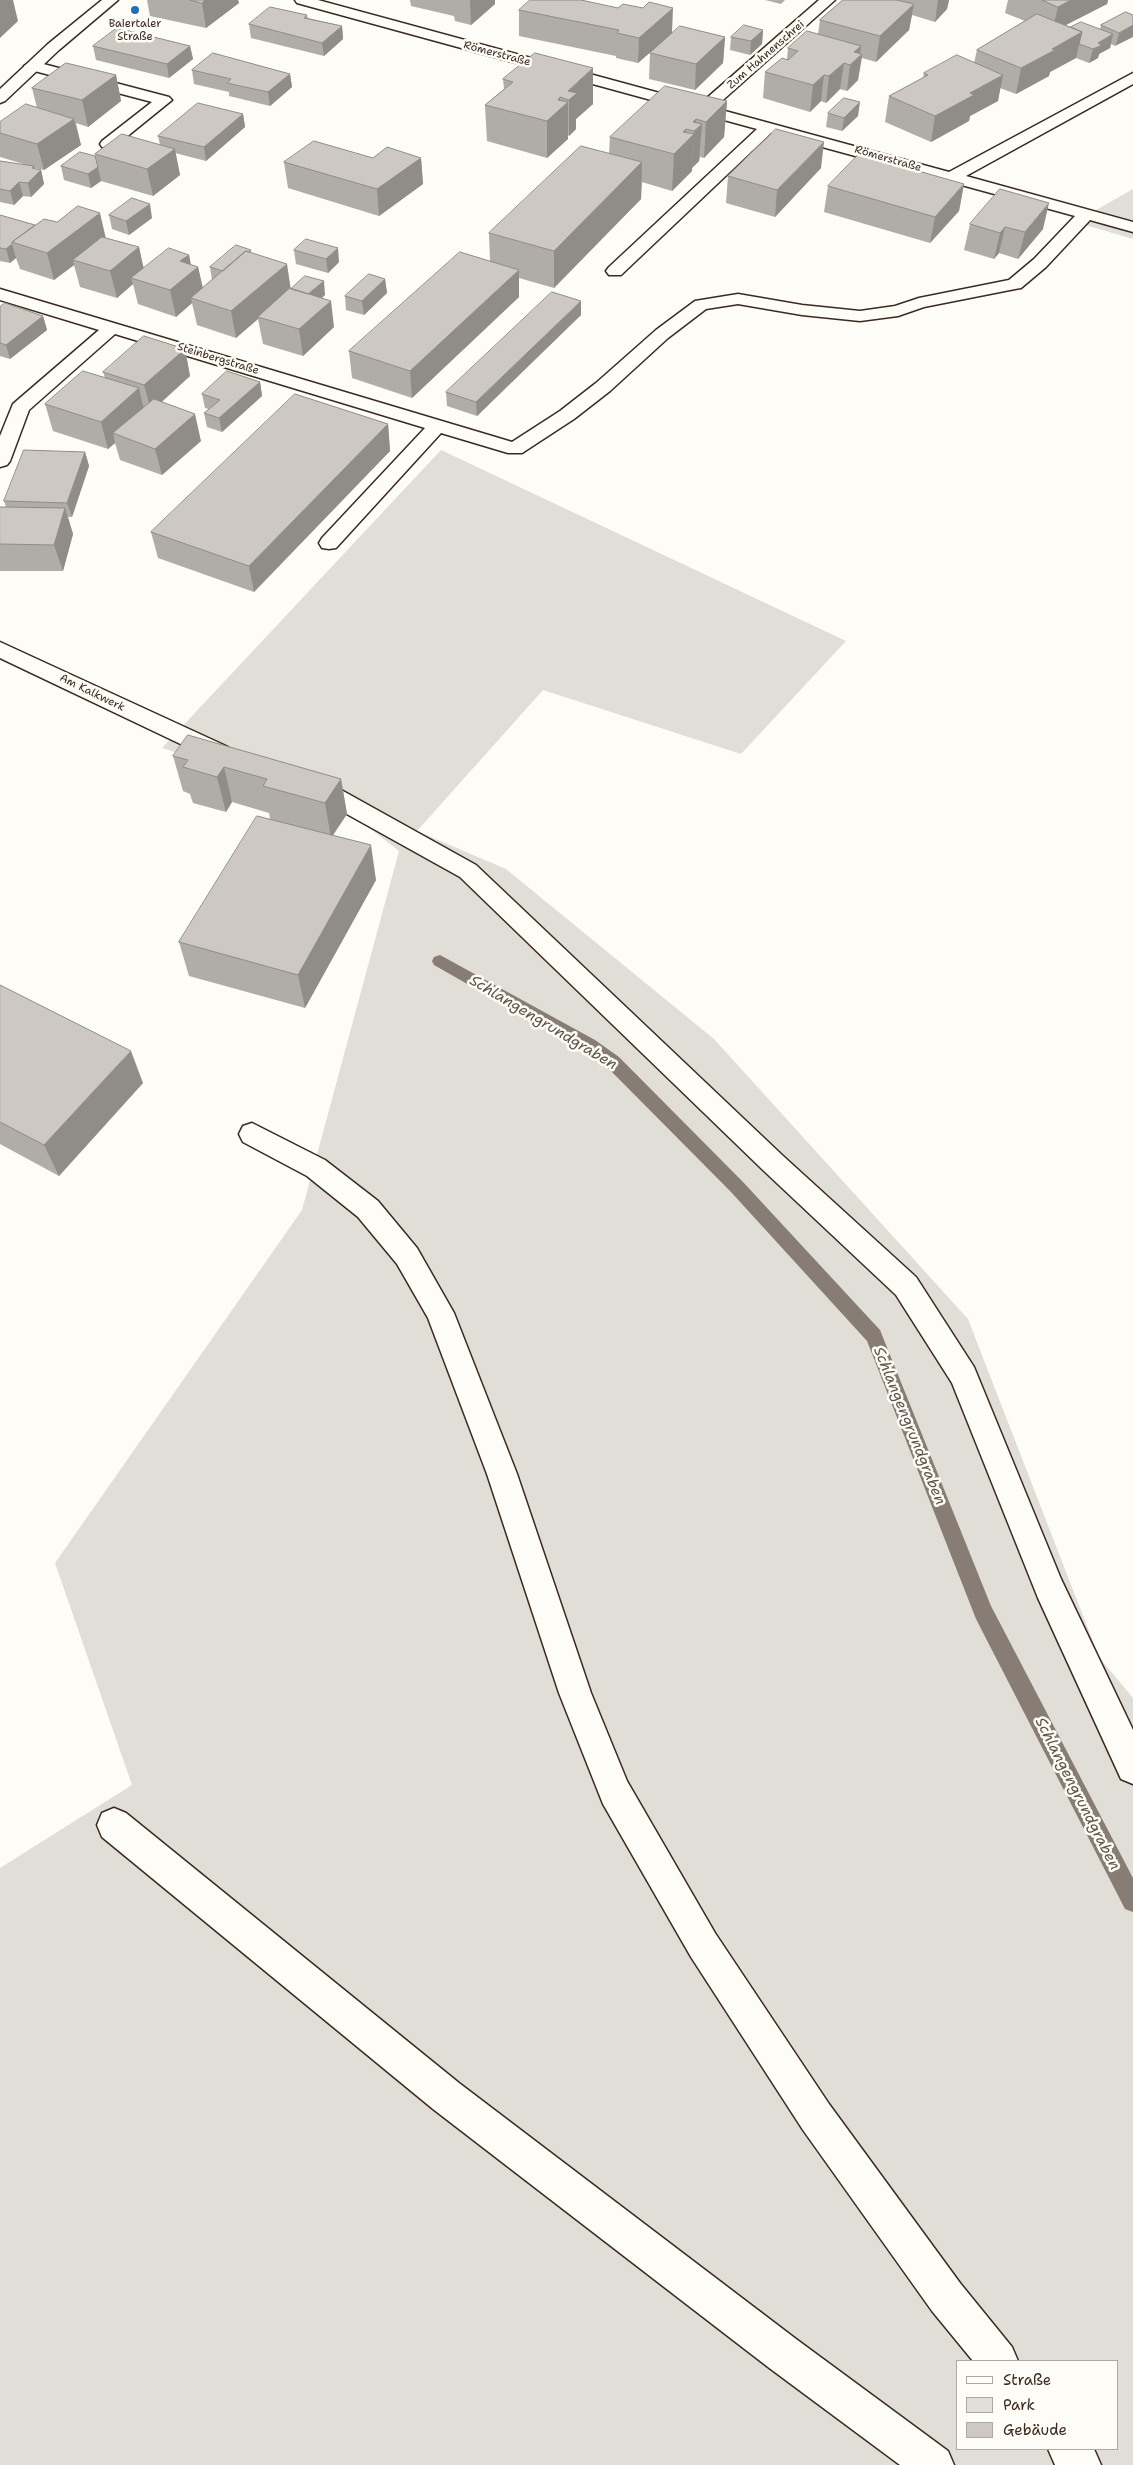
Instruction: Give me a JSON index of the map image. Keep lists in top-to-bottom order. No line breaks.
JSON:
{"streets":{"street":["Römerstraße","Zum Hahnenschrei","Steinbergstraße","Am Kalkwerk"]},"crossings":[["Römerstraße","Zum Hahnenschrei"],["Römerstraße","Steinbergstraße"]],"water":["Schlangengrundgraben"],"places":["Baiertaler Straße"],"legend":["Straße","Park","Gebäude"]}
